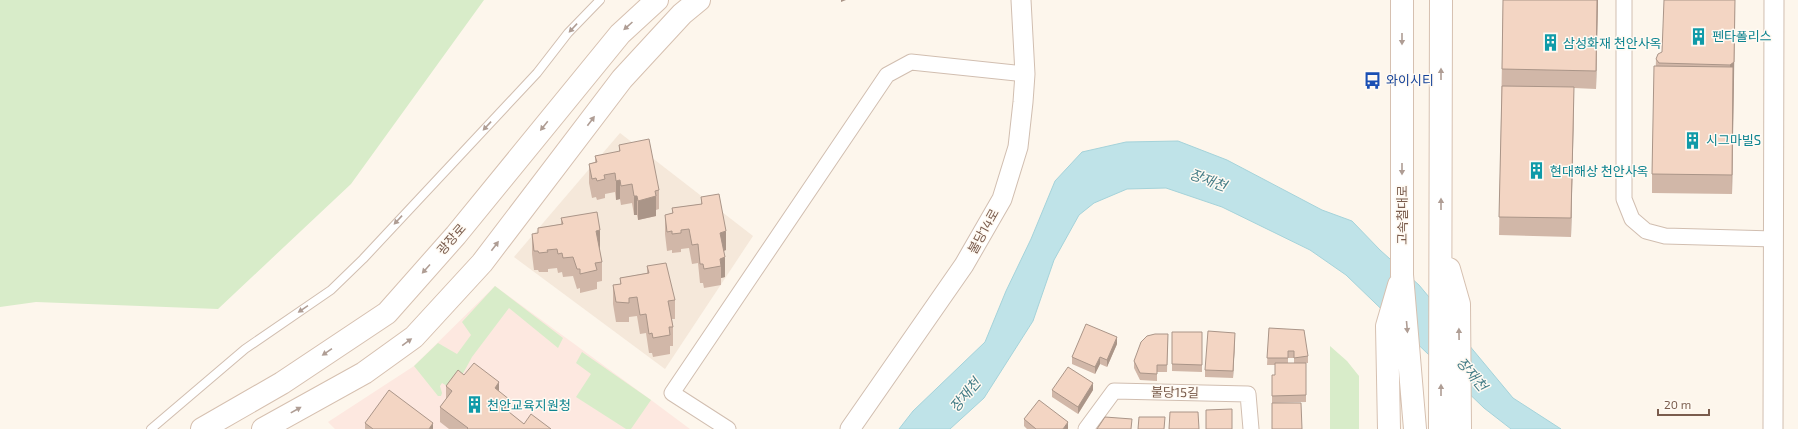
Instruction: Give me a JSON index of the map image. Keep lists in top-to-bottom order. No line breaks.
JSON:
{"streets":{"main road":["고속철대로","광장로"],"street":["불당14로","불당15길"]},"water":["장재천"],"places":{"building":["펜타폴리스","삼성화재 천안사옥","시그마빌S","현대해상 천안사옥","천안교육지원청"],"bus stop":["와이시티"]},"scale_bar":"20 m"}
